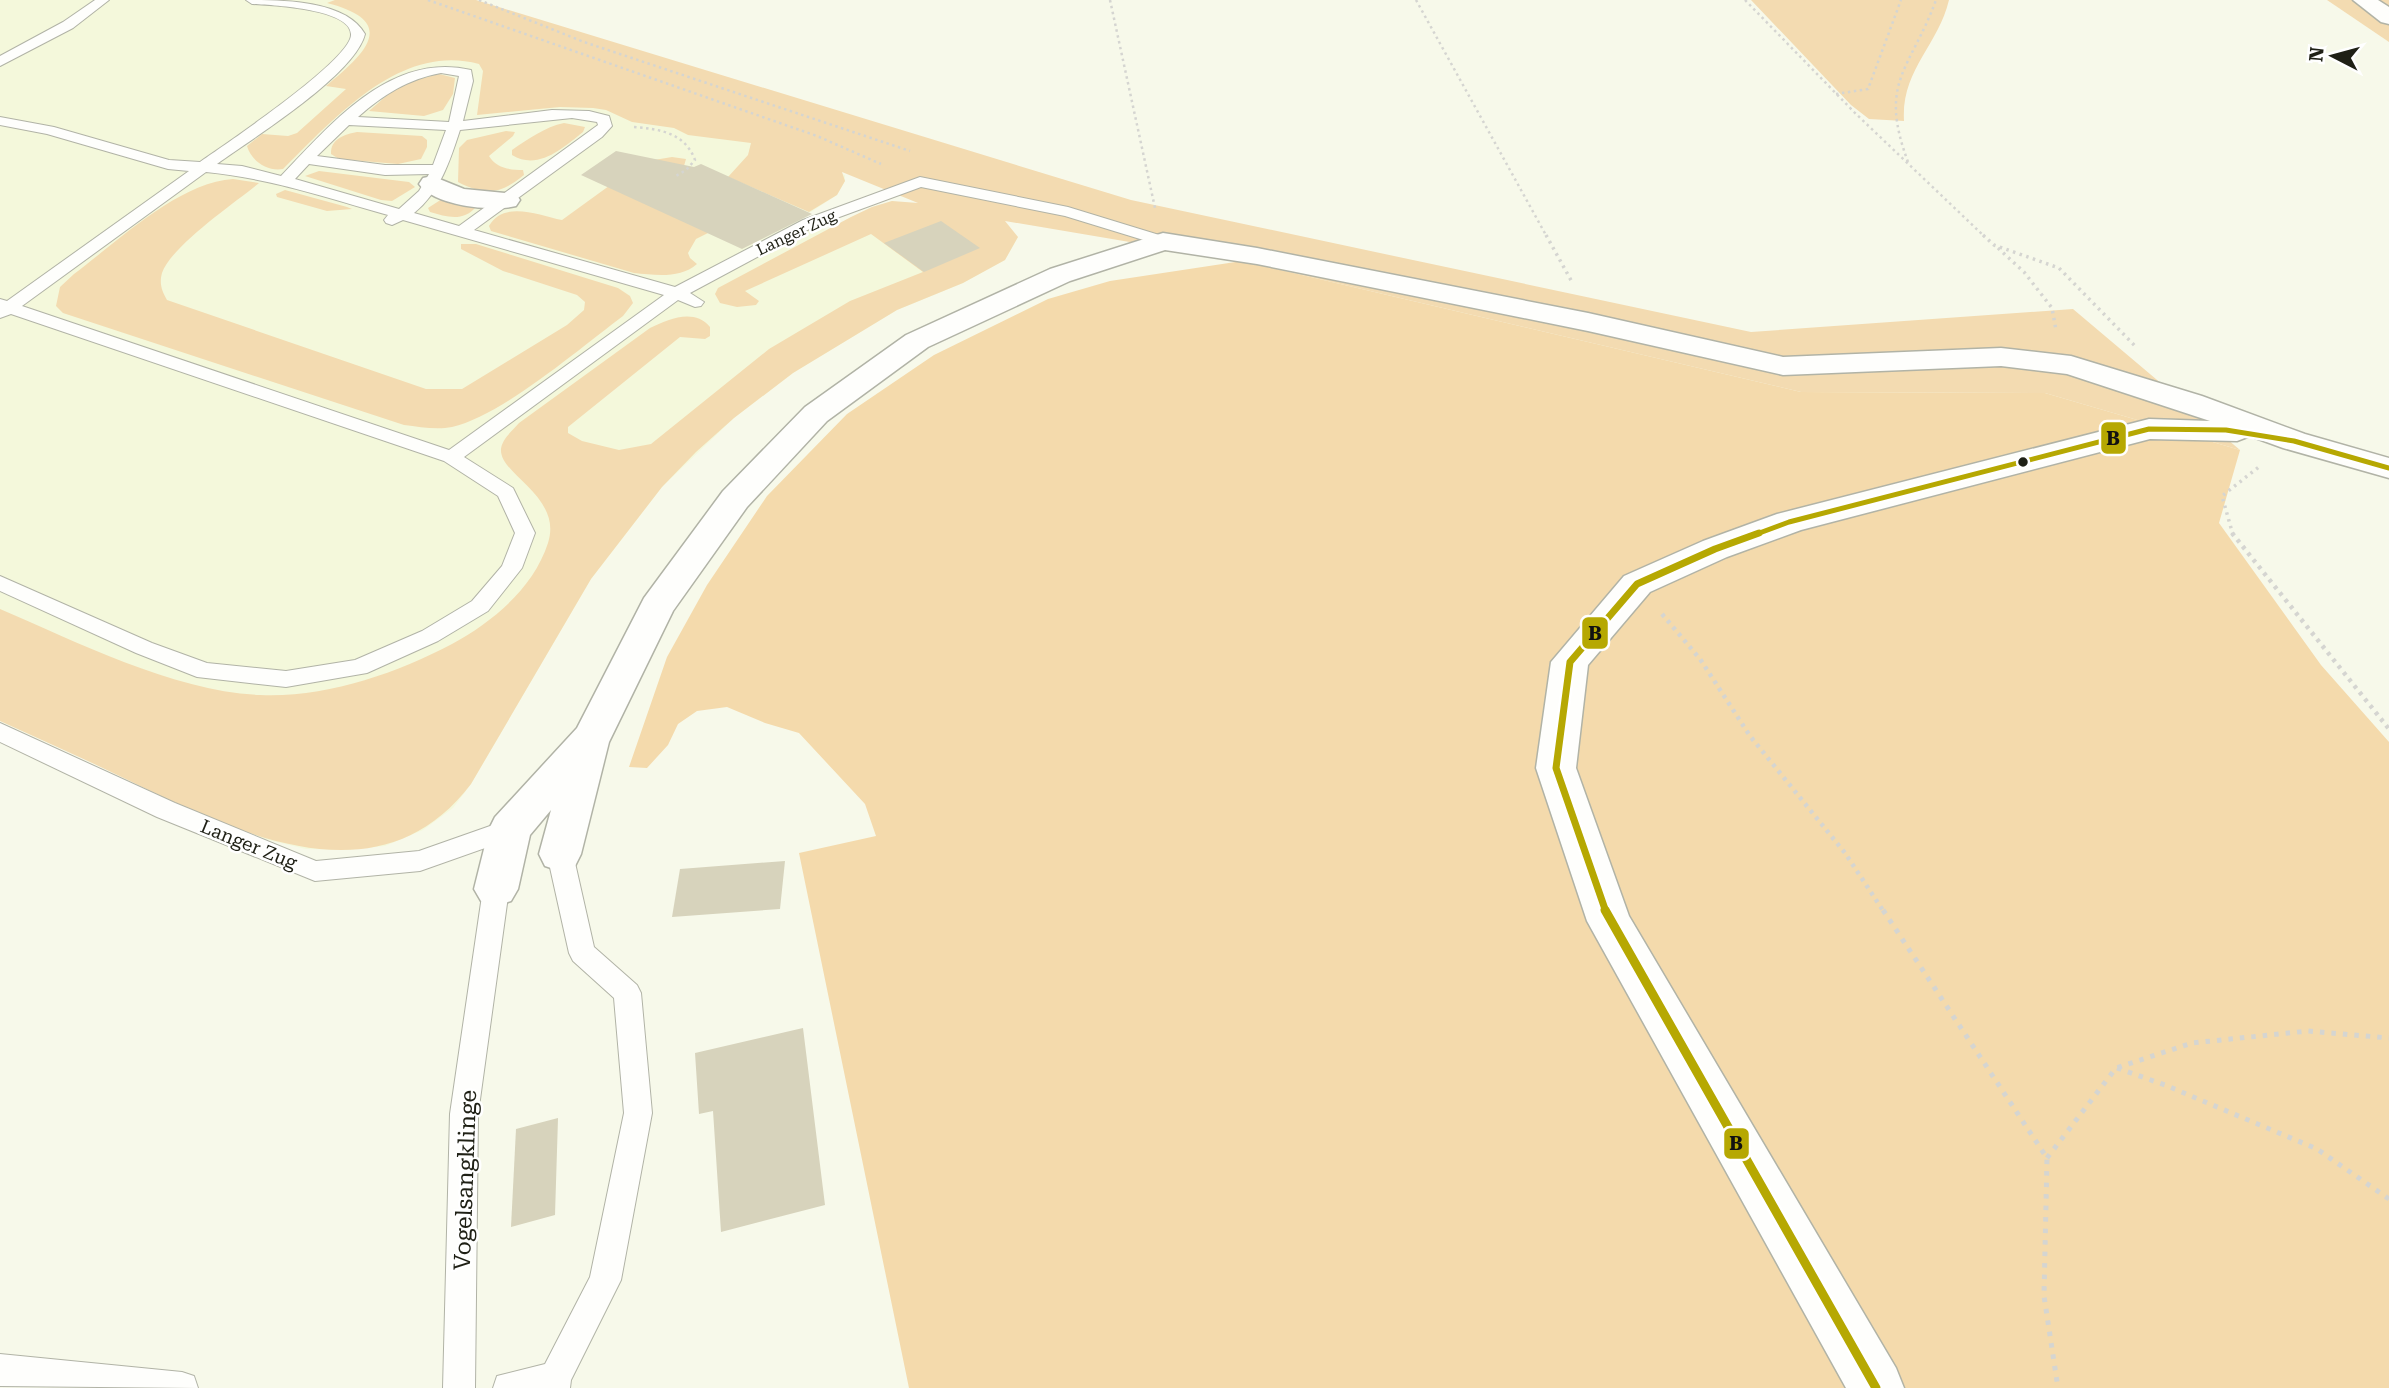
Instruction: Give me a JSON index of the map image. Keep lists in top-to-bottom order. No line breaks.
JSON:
{"streets":{"lane":["Langer Zug","Vogelsangklinge"]},"lines":["transit line B"],"north":"left"}
